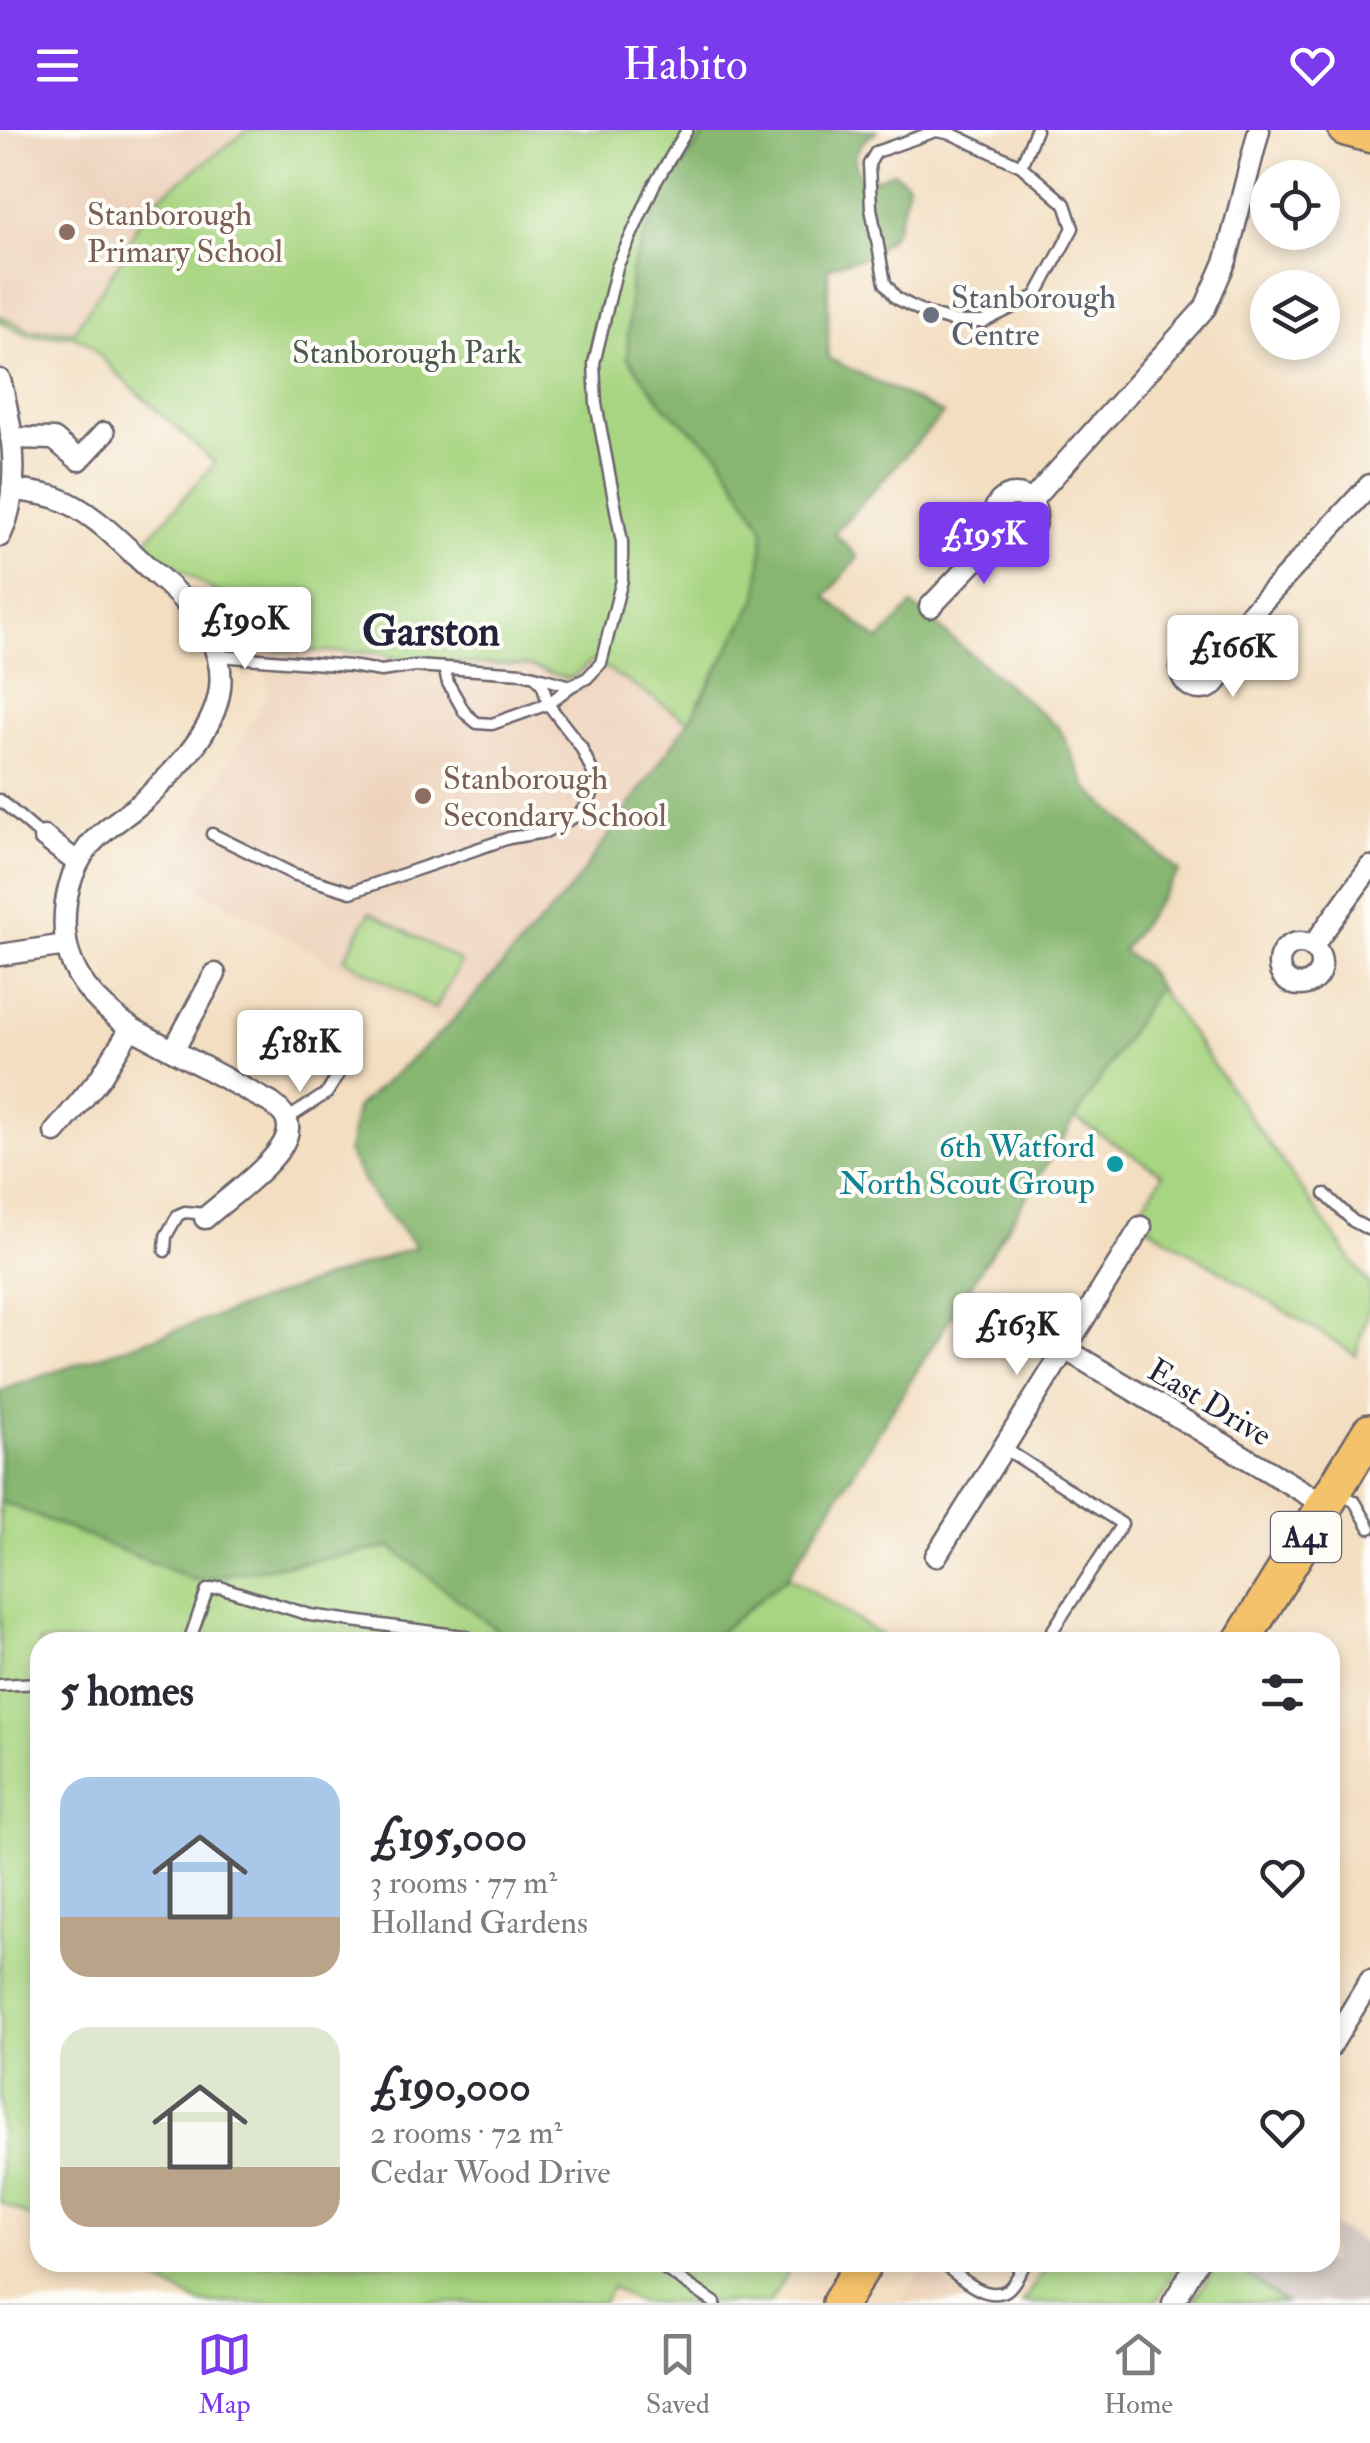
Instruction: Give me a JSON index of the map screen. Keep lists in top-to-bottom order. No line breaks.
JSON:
{"streets":{"highway":["A41"],"street":["East Drive"]},"crossings":[["East Drive","A41"]],"districts":["Garston"],"parks":["Stanborough Park"],"places":["Stanborough Primary School","Stanborough Centre","Stanborough Secondary School","6th Watford North Scout Group"],"page":{"header":"Habito","price":["£195K","£190K","£166K","£181K","£163K"],"heading":"5 homes","list":[{"name":"£195,000","note":"3 rooms · 77 m² · Holland Gardens"},{"name":"£190,000","note":"2 rooms · 72 m² · Cedar Wood Drive"}],"tabs":["Map","Saved","Home"]}}
